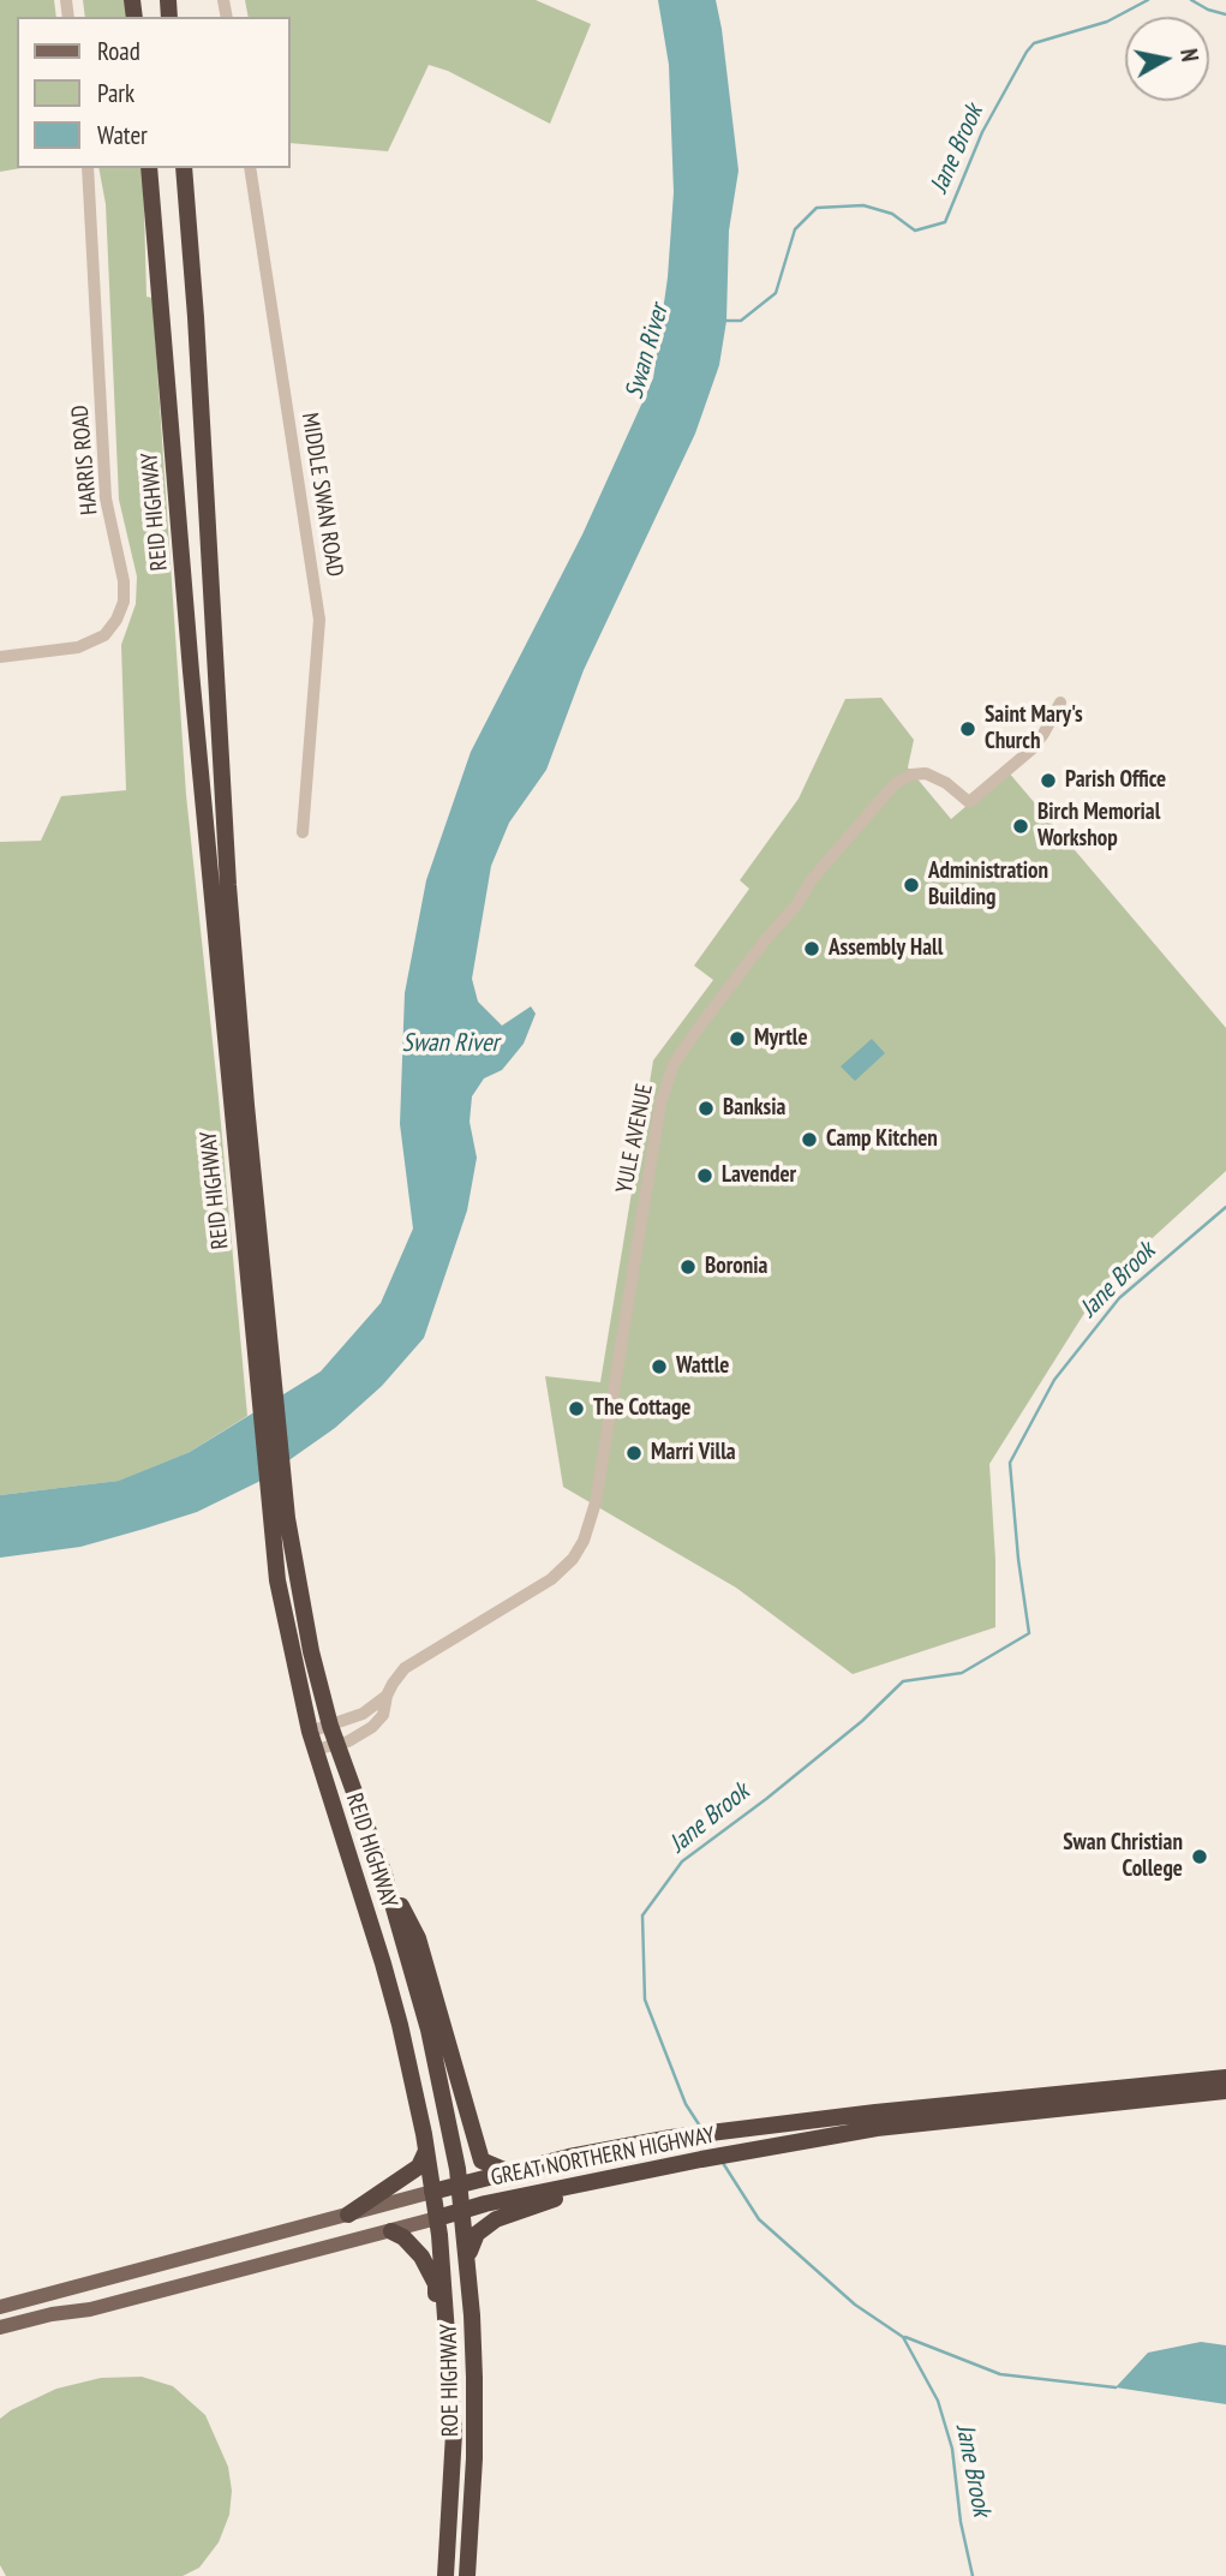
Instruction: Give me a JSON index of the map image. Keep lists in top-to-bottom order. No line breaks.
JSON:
{"streets":{"highway":["REID HIGHWAY","GREAT NORTHERN HIGHWAY","ROE HIGHWAY"],"street":["HARRIS ROAD","MIDDLE SWAN ROAD","YULE AVENUE"]},"crossings":[["REID HIGHWAY","YULE AVENUE"],["REID HIGHWAY","GREAT NORTHERN HIGHWAY"],["REID HIGHWAY","ROE HIGHWAY"],["GREAT NORTHERN HIGHWAY","ROE HIGHWAY"]],"water":["Jane Brook","Swan River"],"places":["Saint Mary's Church","Parish Office","Birch Memorial Workshop","Administration Building","Assembly Hall","Myrtle","Banksia","Camp Kitchen","Lavender","Boronia","Wattle","The Cottage","Marri Villa","Swan Christian College"],"legend":["Road","Park","Water"],"north":"right"}
